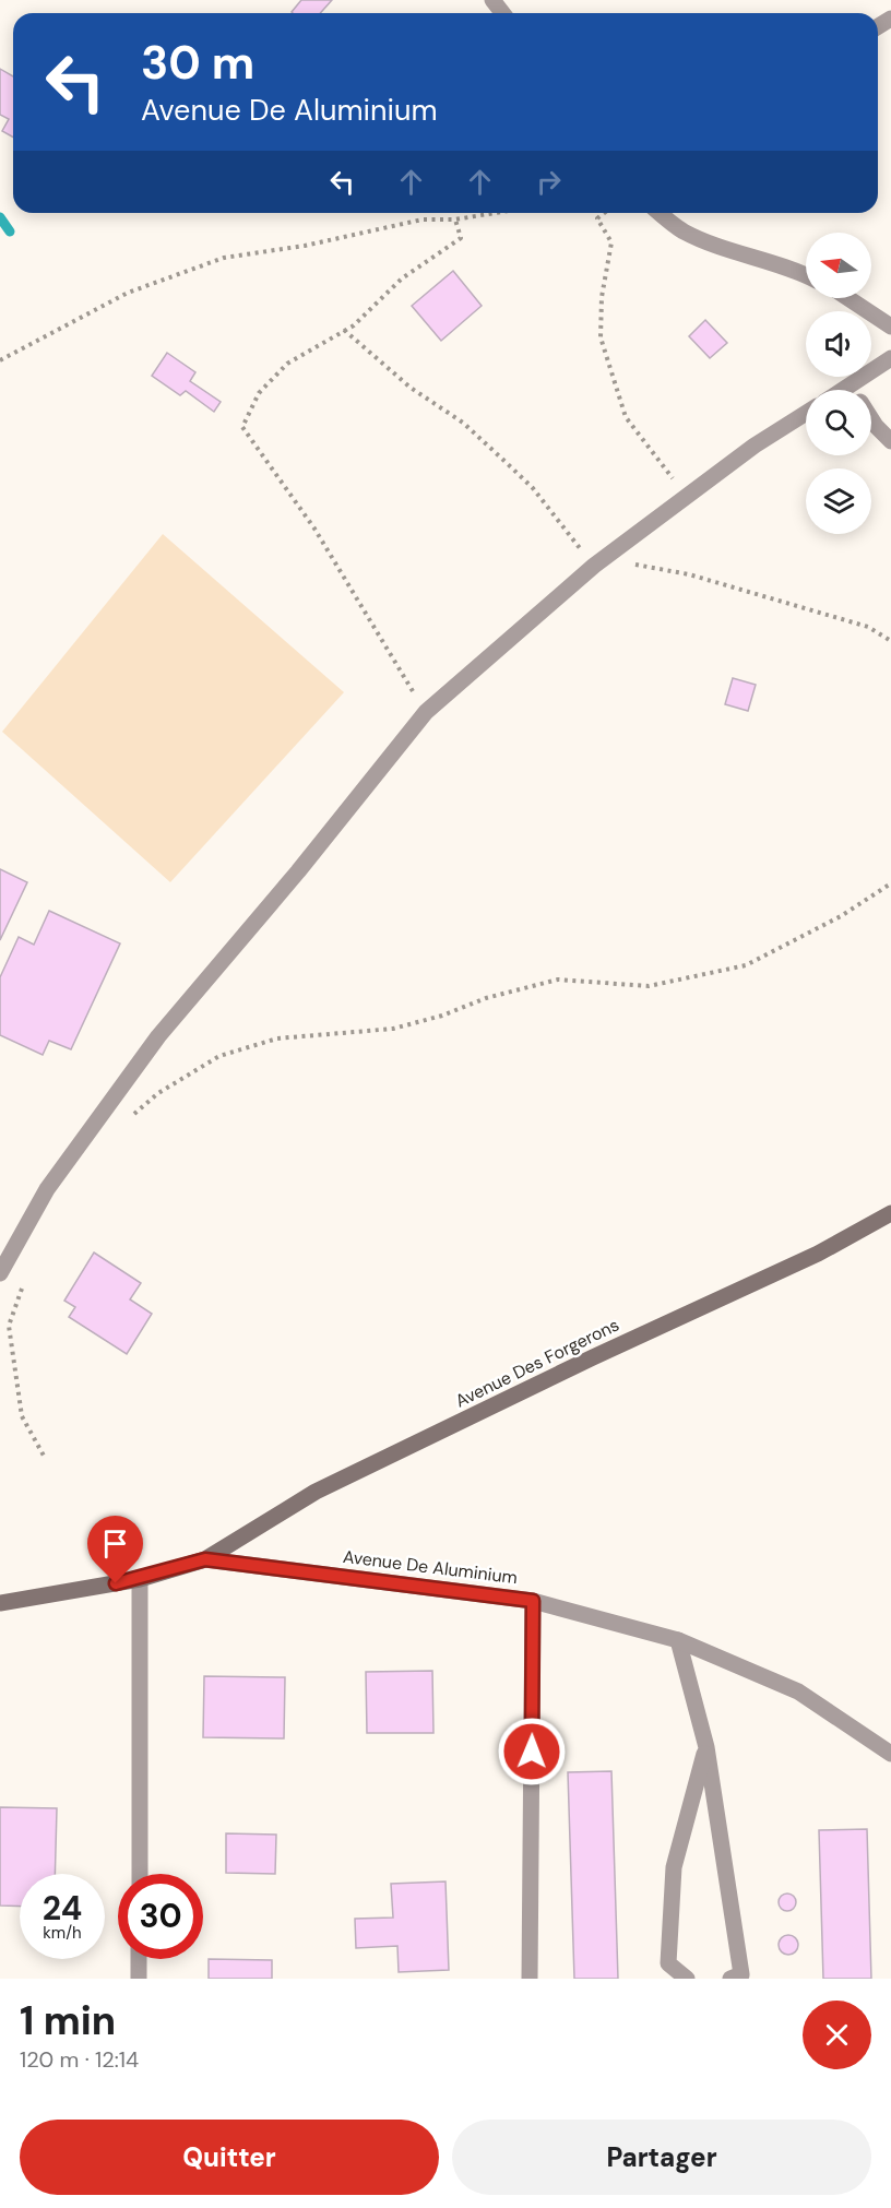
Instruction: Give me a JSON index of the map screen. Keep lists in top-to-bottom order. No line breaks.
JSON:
{"streets":{"street":["Avenue Des Forgerons","Avenue De Aluminium"]},"crossings":[["Avenue Des Forgerons","Avenue De Aluminium"]],"north":"left","page":{"turn":["30 m","Avenue De Aluminium"],"speed":"24 km/h","limit":"30","heading":["1 min","120 m · 12:14"],"buttons":["Quitter","Partager"]}}
